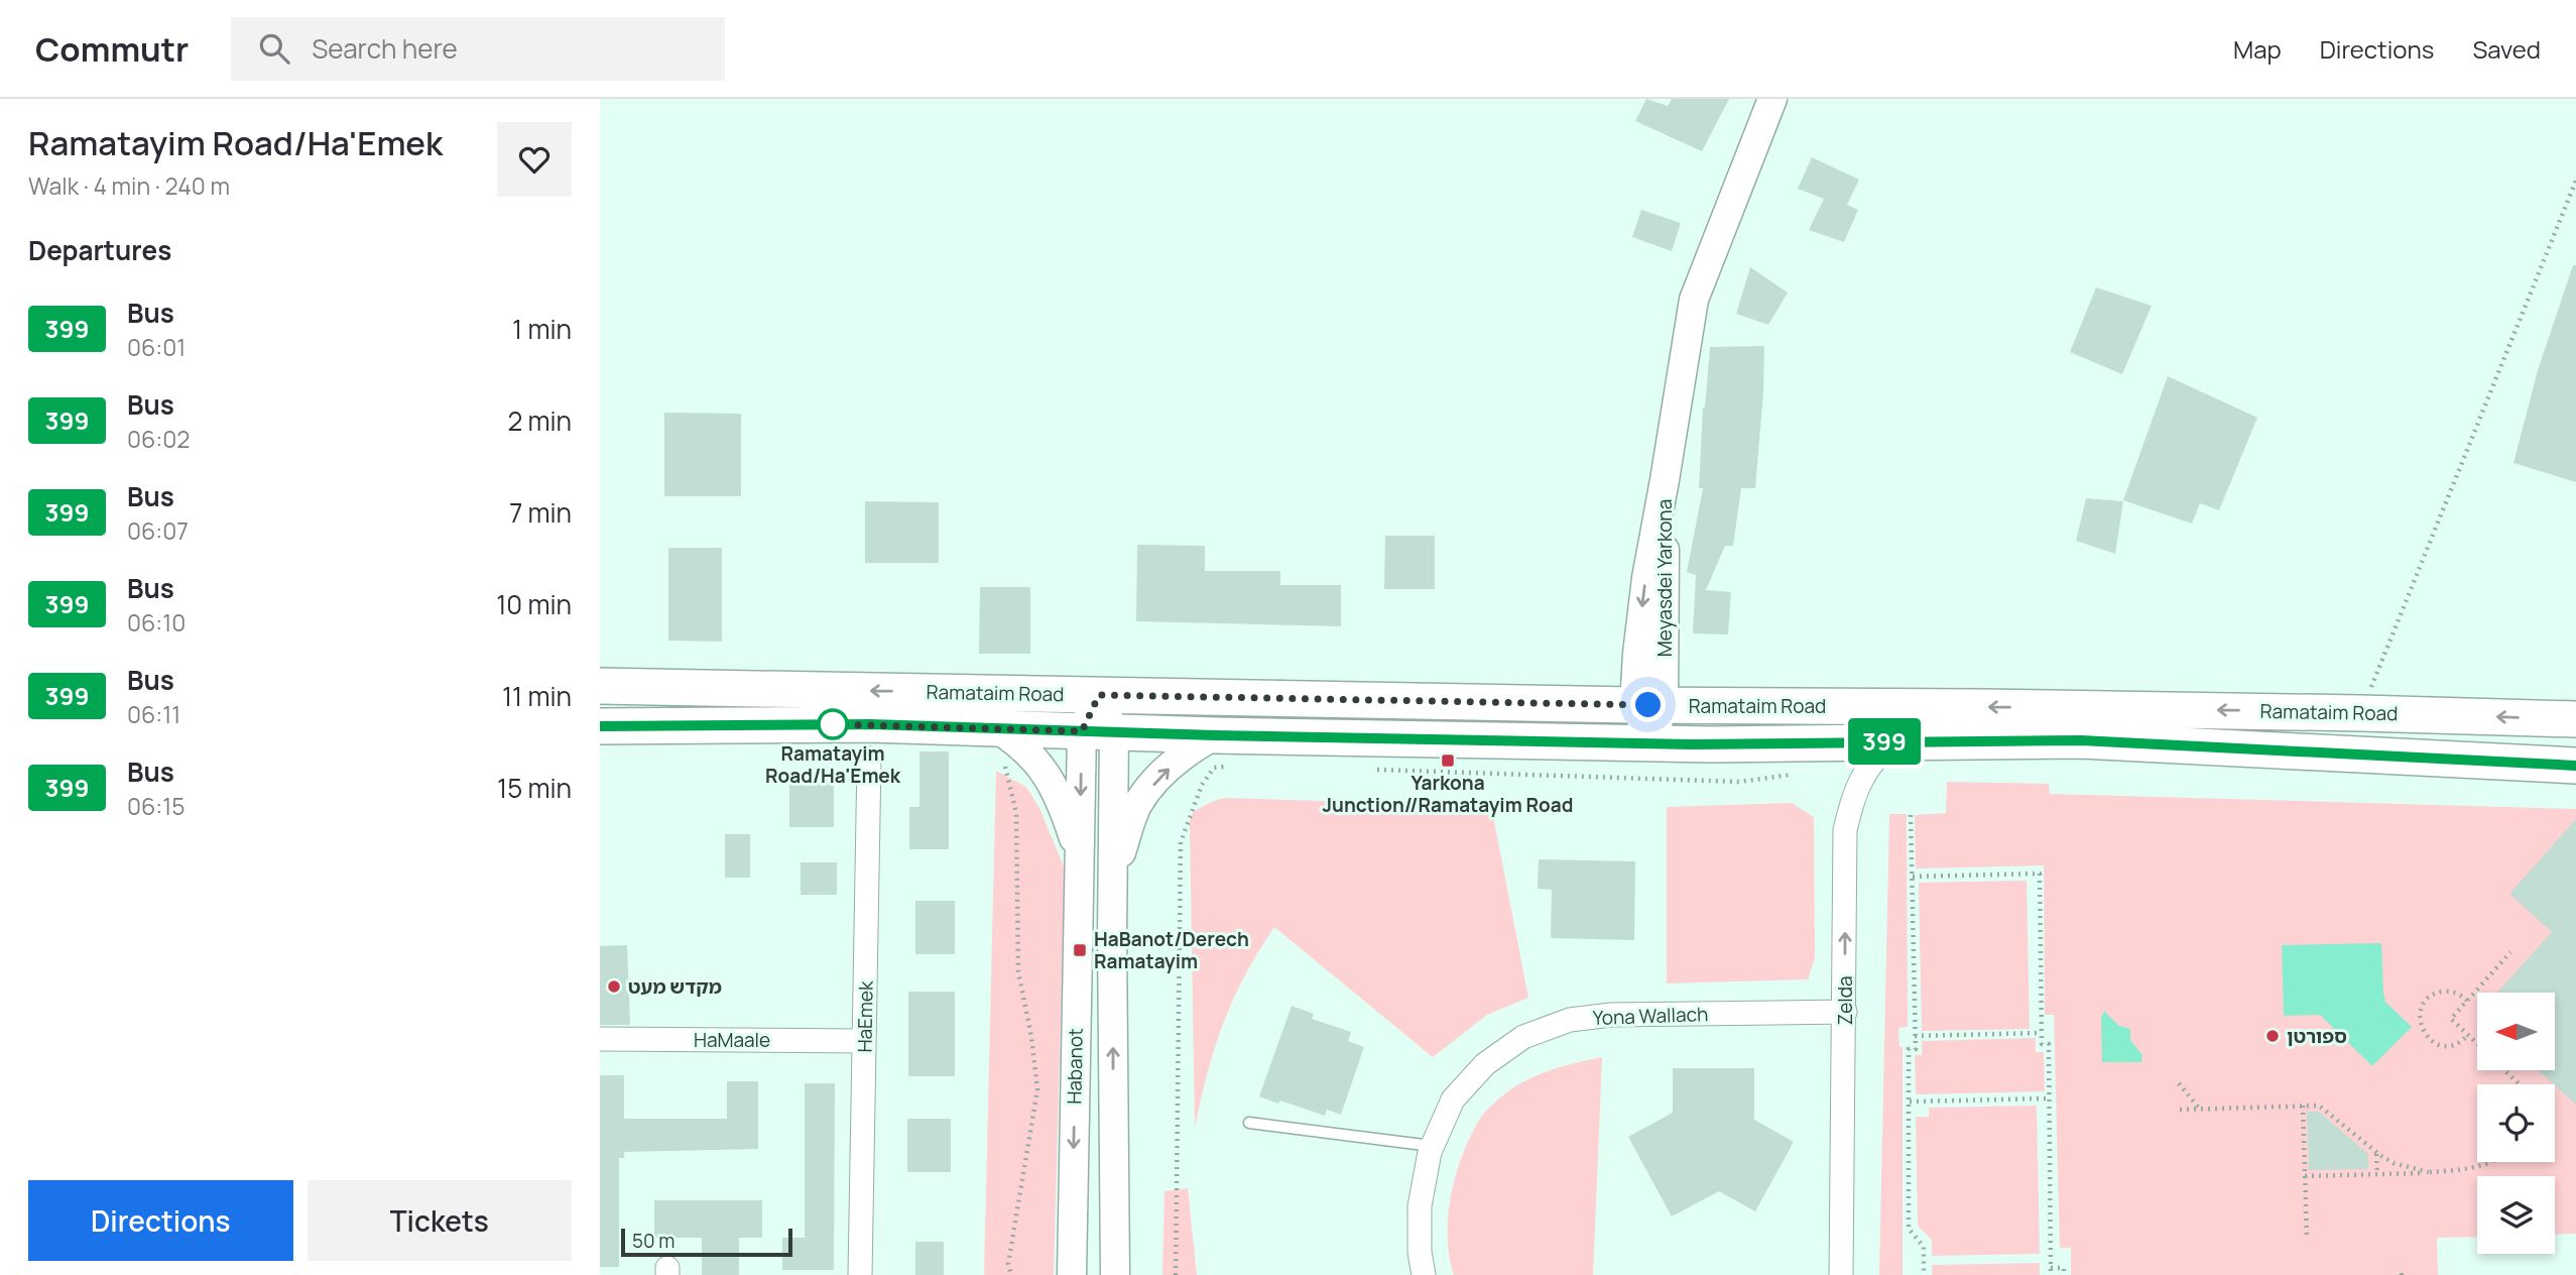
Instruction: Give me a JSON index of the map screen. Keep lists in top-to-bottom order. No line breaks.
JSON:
{"streets":{"main road":["Ramataim Road"],"street":["Meyasdei Yarkona","Zelda","Yona Wallach","HaEmek","HaMaale","Habanot"]},"crossings":[["Meyasdei Yarkona","Ramataim Road"],["Ramataim Road","Zelda"],["Ramataim Road","Habanot"],["Zelda","Yona Wallach"],["HaEmek","HaMaale"]],"one_way":["Zelda"],"places":{"other":["Ramatayim Road/Ha'Emek","מקדש מעט","ספורטן"],"transit":["Yarkona Junction//Ramatayim Road","HaBanot/Derech Ramatayim"]},"lines":["bus line 399"],"scale_bar":"50 m","north":"left","page":{"header":"Commutr","search":"Search here","nav":["Map","Directions","Saved"],"heading":[["Ramatayim Road/Ha'Emek","Walk · 4 min · 240 m"],"Departures"],"on_map":"399","list":[{"mark":"399","name":"Bus","note":"06:01","value":"1 min"},{"mark":"399","name":"Bus","note":"06:02","value":"2 min"},{"mark":"399","name":"Bus","note":"06:07","value":"7 min"},{"mark":"399","name":"Bus","note":"06:10","value":"10 min"},{"mark":"399","name":"Bus","note":"06:11","value":"11 min"},{"mark":"399","name":"Bus","note":"06:15","value":"15 min"}],"buttons":["Directions","Tickets"],"scale":"50 m"}}
